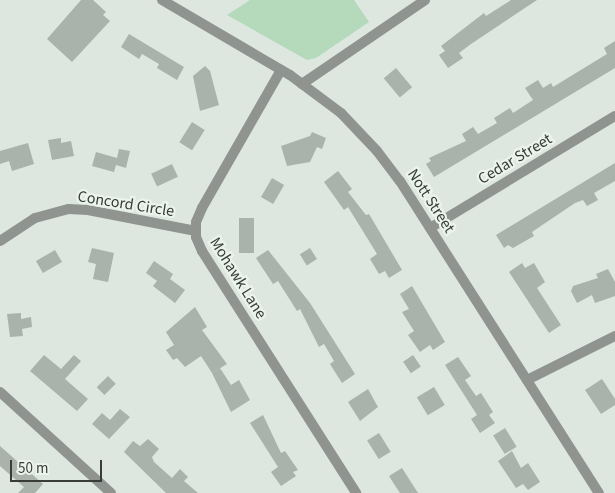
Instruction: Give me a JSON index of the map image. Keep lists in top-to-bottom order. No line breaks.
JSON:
{"streets":{"street":["Cedar Street","Nott Street","Concord Circle","Mohawk Lane"]},"crossings":[["Cedar Street","Nott Street"],["Nott Street","Mohawk Lane"],["Concord Circle","Mohawk Lane"]],"scale_bar":"50 m"}
